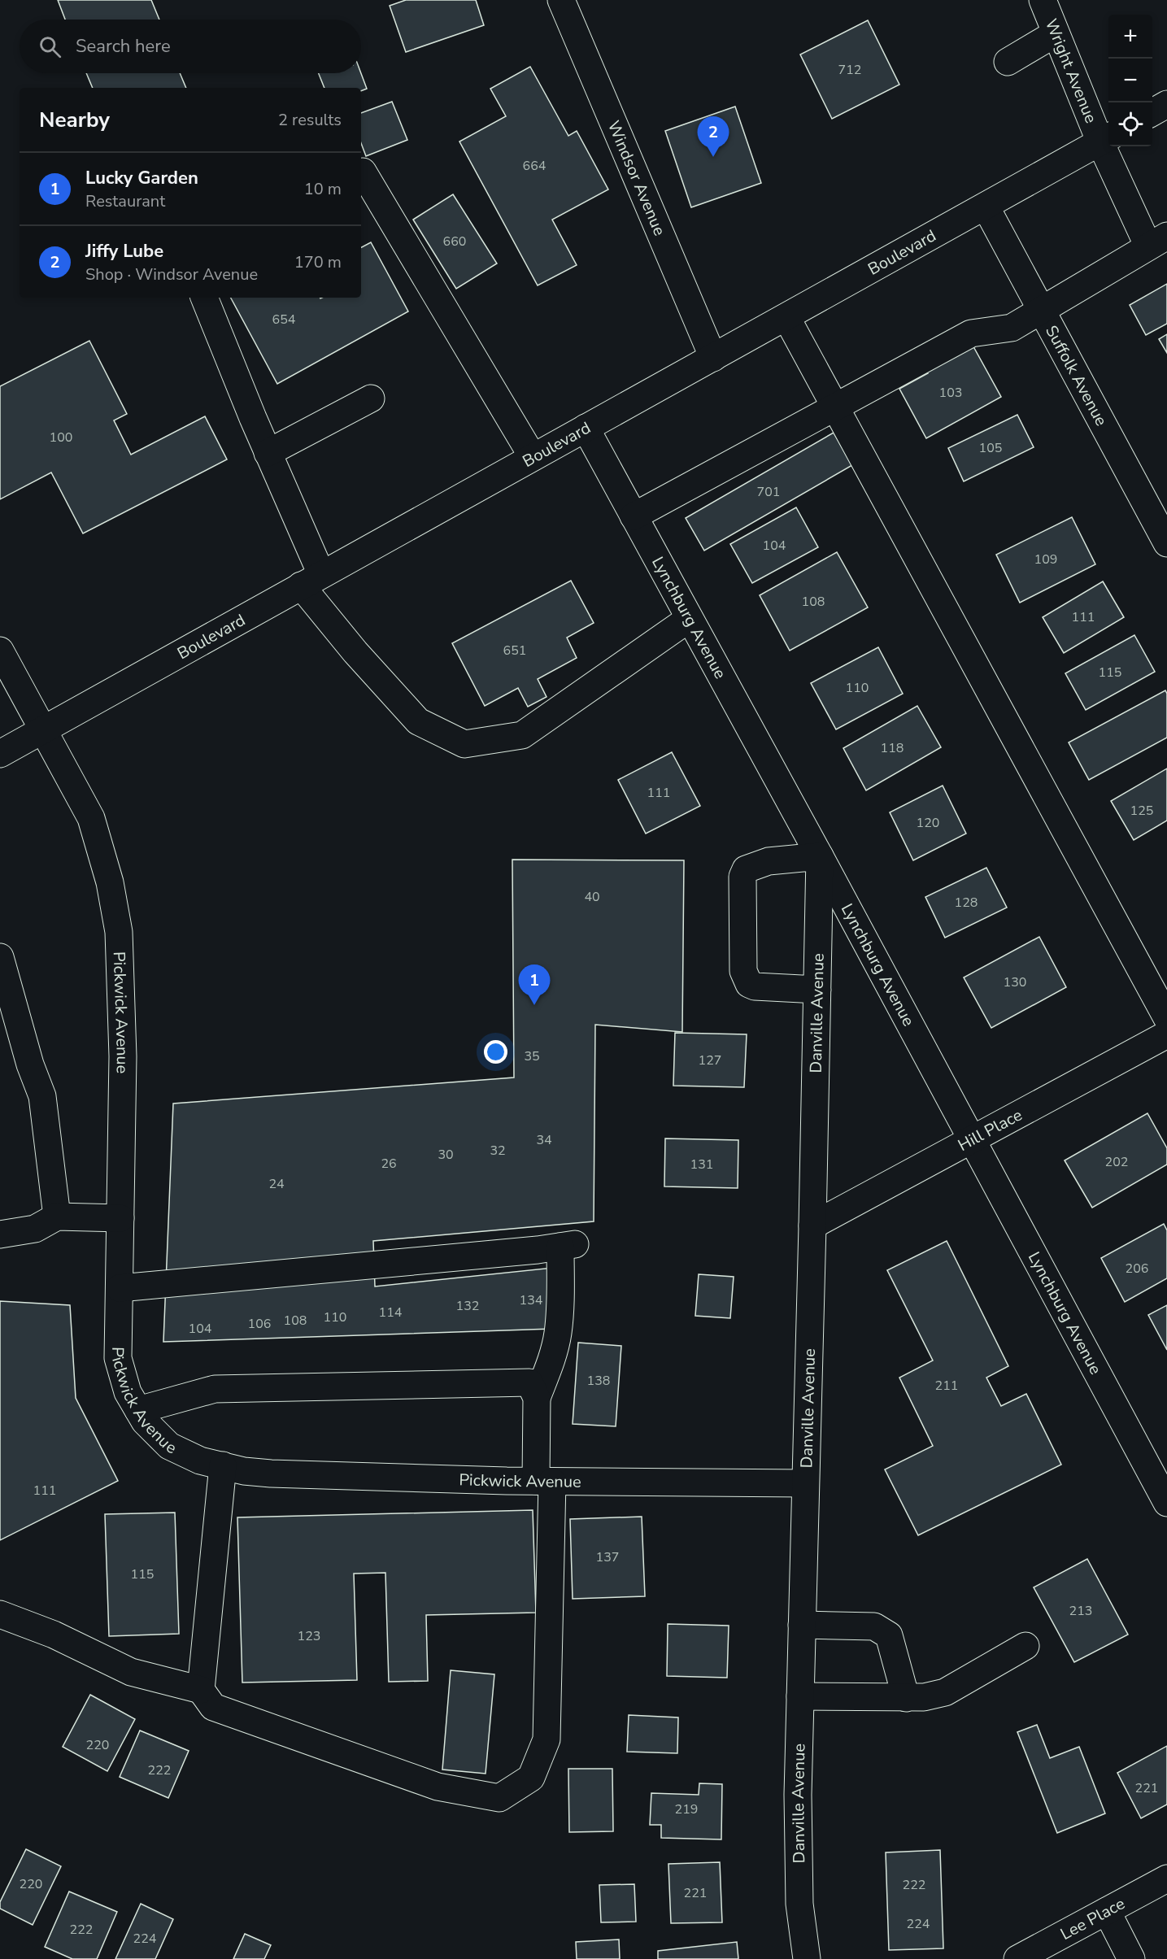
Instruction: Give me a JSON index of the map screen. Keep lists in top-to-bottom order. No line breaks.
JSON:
{"streets":{"street":["Wright Avenue","Windsor Avenue","Boulevard","Suffolk Avenue","Lynchburg Avenue","Danville Avenue","Pickwick Avenue","Hill Place","Lee Place"]},"crossings":[["Wright Avenue","Boulevard"],["Windsor Avenue","Boulevard"],["Boulevard","Suffolk Avenue"],["Boulevard","Lynchburg Avenue"],["Boulevard","Pickwick Avenue"],["Lynchburg Avenue","Danville Avenue"],["Lynchburg Avenue","Hill Place"],["Danville Avenue","Pickwick Avenue"],["Danville Avenue","Hill Place"]],"house_numbers":["712","664","660","654","103","100","105","701","104","109","108","111","651","115","110","118","111","125","120","40","128","130","35","127","34","32","30","202","26","131","24","206","134","132","114","110","108","106","104","138","211","111","137","115","213","123","220","222","221","219","220","222","221","224","222","224"],"page":{"map_buttons":["+","−"],"search":"Search here","heading":["Nearby","2 results"],"pins":["2","1"],"list":[{"mark":"1","name":"Lucky Garden","note":"Restaurant","value":"10 m"},{"mark":"2","name":"Jiffy Lube","note":"Shop · Windsor Avenue","value":"170 m"}]}}
